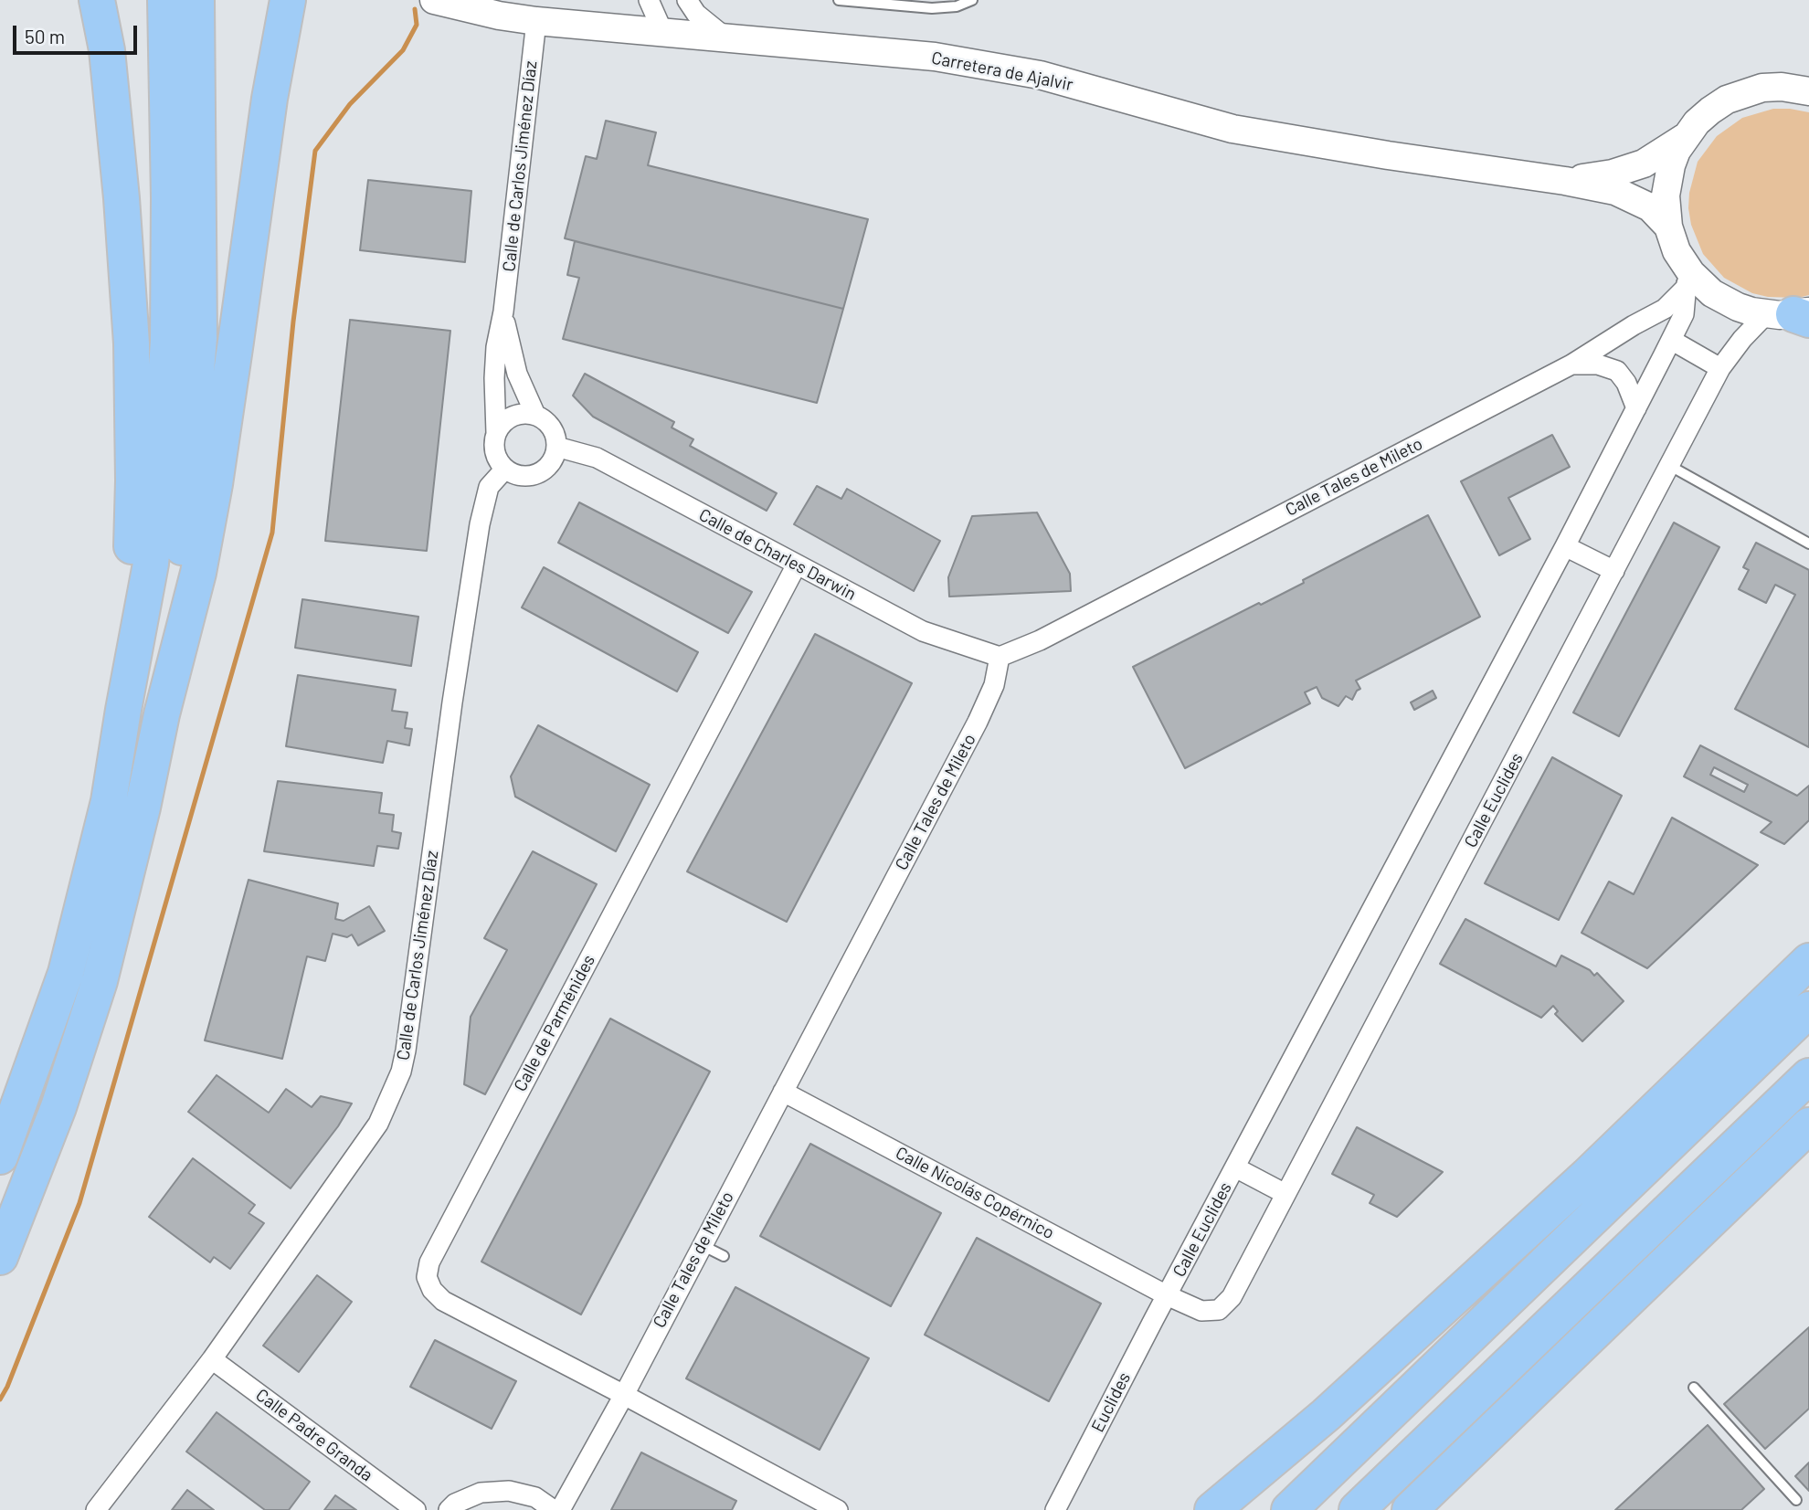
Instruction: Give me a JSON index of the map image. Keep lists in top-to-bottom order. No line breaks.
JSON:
{"streets":{"street":["Carretera de Ajalvir","Calle de Carlos Jiménez Díaz","Calle Tales de Mileto","Calle de Charles Darwin","Calle Euclides","Calle de Parménides","Calle Nicolás Copérnico","Euclides","Calle Padre Granda"]},"crossings":[["Carretera de Ajalvir","Calle de Carlos Jiménez Díaz"],["Calle de Carlos Jiménez Díaz","Calle de Charles Darwin"],["Calle de Carlos Jiménez Díaz","Calle Padre Granda"],["Calle Tales de Mileto","Calle de Charles Darwin"],["Calle Tales de Mileto","Calle Euclides"],["Calle Tales de Mileto","Calle de Parménides"],["Calle Tales de Mileto","Calle Nicolás Copérnico"],["Calle de Charles Darwin","Calle de Parménides"],["Calle Euclides","Calle Nicolás Copérnico"],["Calle Euclides","Euclides"],["Calle Nicolás Copérnico","Euclides"]],"scale_bar":"50 m"}
